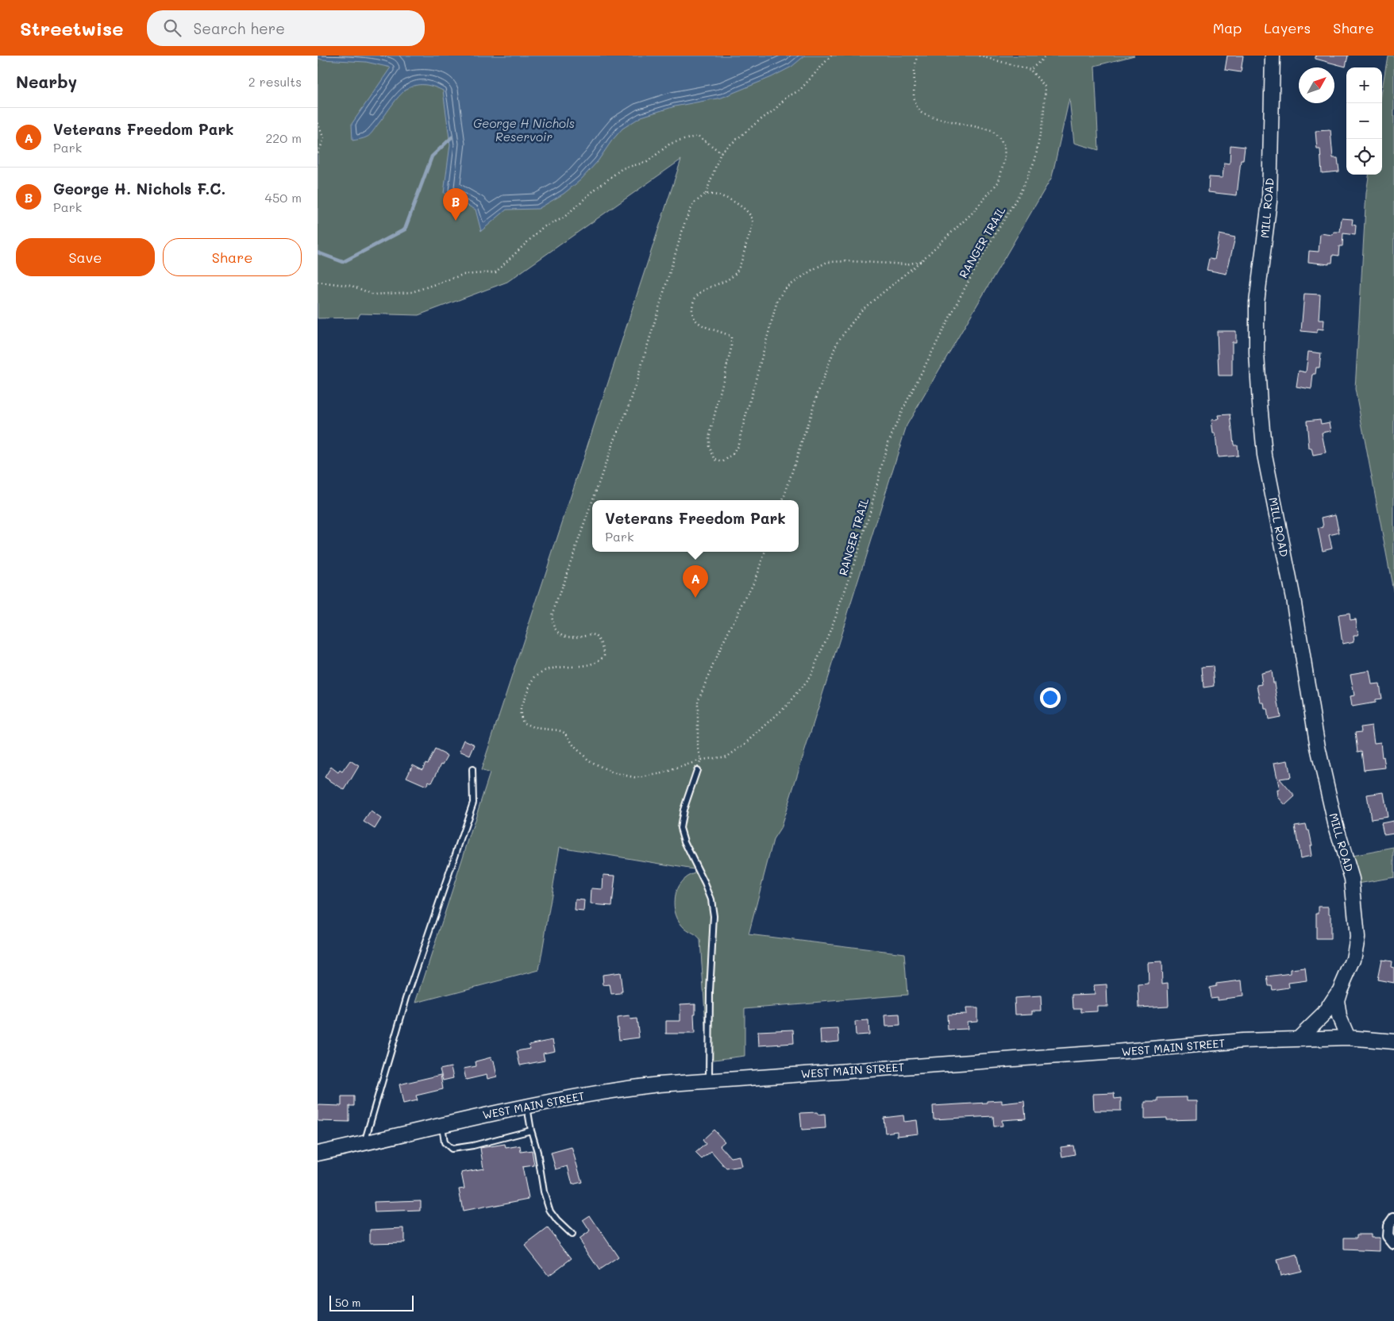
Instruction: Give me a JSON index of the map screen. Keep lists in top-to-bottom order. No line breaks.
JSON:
{"streets":{"main road":["MILL ROAD","WEST MAIN STREET"],"path":["RANGER TRAIL"]},"crossings":[["MILL ROAD","WEST MAIN STREET"]],"water":["George H Nichols Reservoir"],"scale_bar":"50 m","north":"top right","page":{"header":"Streetwise","search":"Search here","nav":["Map","Layers","Share"],"heading":["Nearby","2 results"],"map_buttons":["+","−"],"list":[{"mark":"A","name":"Veterans Freedom Park","note":"Park","value":"220 m"},{"mark":"B","name":"George H. Nichols F.C.","note":"Park","value":"450 m"}],"pins":["B","A"],"buttons":["Save","Share"],"popup":["Veterans Freedom Park","Park"],"scale":"50 m"}}
